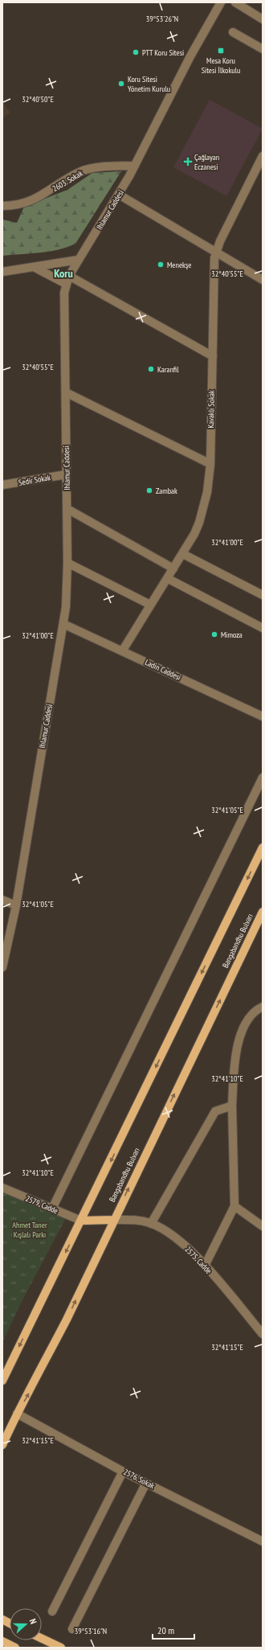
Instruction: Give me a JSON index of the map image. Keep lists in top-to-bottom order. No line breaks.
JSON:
{"streets":{"main road":["Bangabandhu Bulvarı"],"street":["2603. Sokak","Ihlamur Caddesi","Kavaklı Sokak","Sedir Sokak","Ladin Caddesi","2579. Cadde","2575. Cadde","2576. Sokak"]},"crossings":[["2603. Sokak","Ihlamur Caddesi"],["Ihlamur Caddesi","Sedir Sokak"],["Ihlamur Caddesi","Ladin Caddesi"],["Kavaklı Sokak","Ladin Caddesi"],["Bangabandhu Bulvarı","2575. Cadde"],["Bangabandhu Bulvarı","2576. Sokak"]],"districts":["Koru"],"parks":["Ahmet Taner Kışlalı Parkı"],"places":{"transit":["Mesa Koru Sitesi İlkokulu"],"other":["PTT Koru Sitesi","Koru Sitesi Yönetim Kurulu","Menekşe","Karanfil","Zambak","Mimoza"],"health":["Çağlayan Eczanesi"]},"scale_bar":"20 m","north":"right","coordinates":["39°53'26\"N","32°40'50\"E","32°40'55\"E","32°41'00\"E","32°41'05\"E","32°41'10\"E","32°41'15\"E","39°53'16\"N"]}
